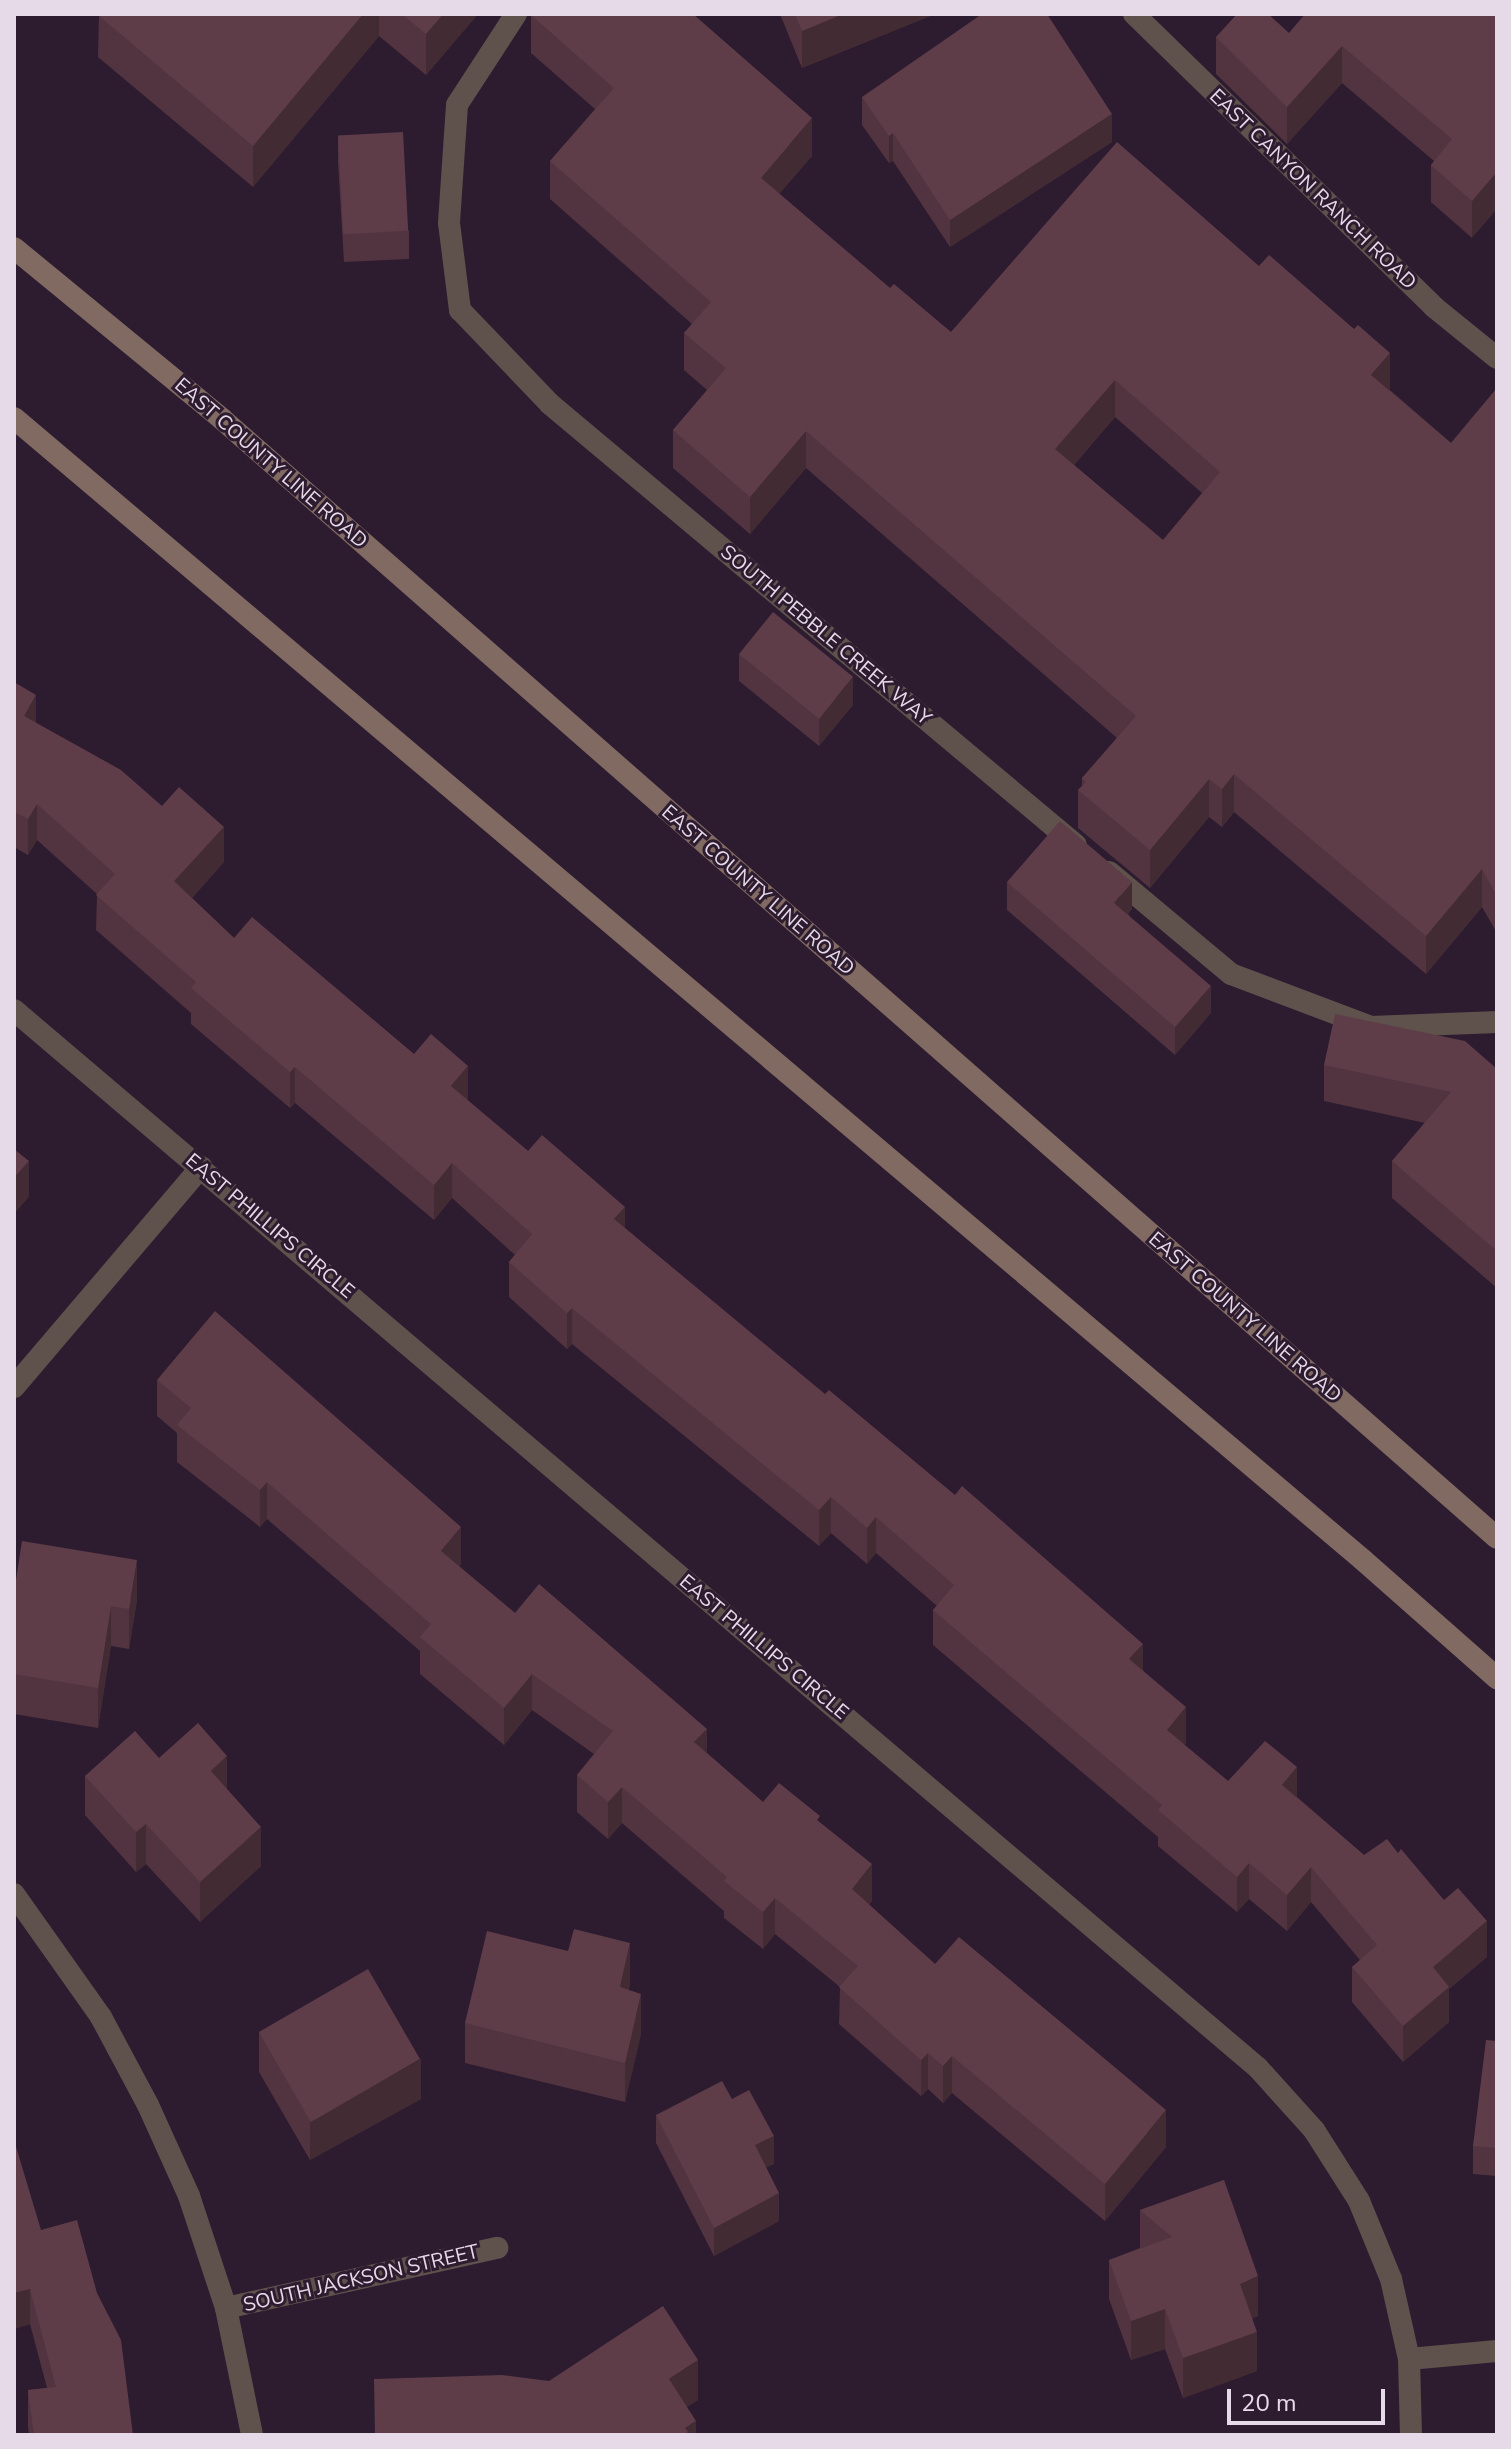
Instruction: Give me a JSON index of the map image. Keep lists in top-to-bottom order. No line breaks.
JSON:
{"streets":{"main road":["EAST COUNTY LINE ROAD"],"street":["EAST CANYON RANCH ROAD","SOUTH PEBBLE CREEK WAY","EAST PHILLIPS CIRCLE","SOUTH JACKSON STREET"]},"scale_bar":"20 m"}
